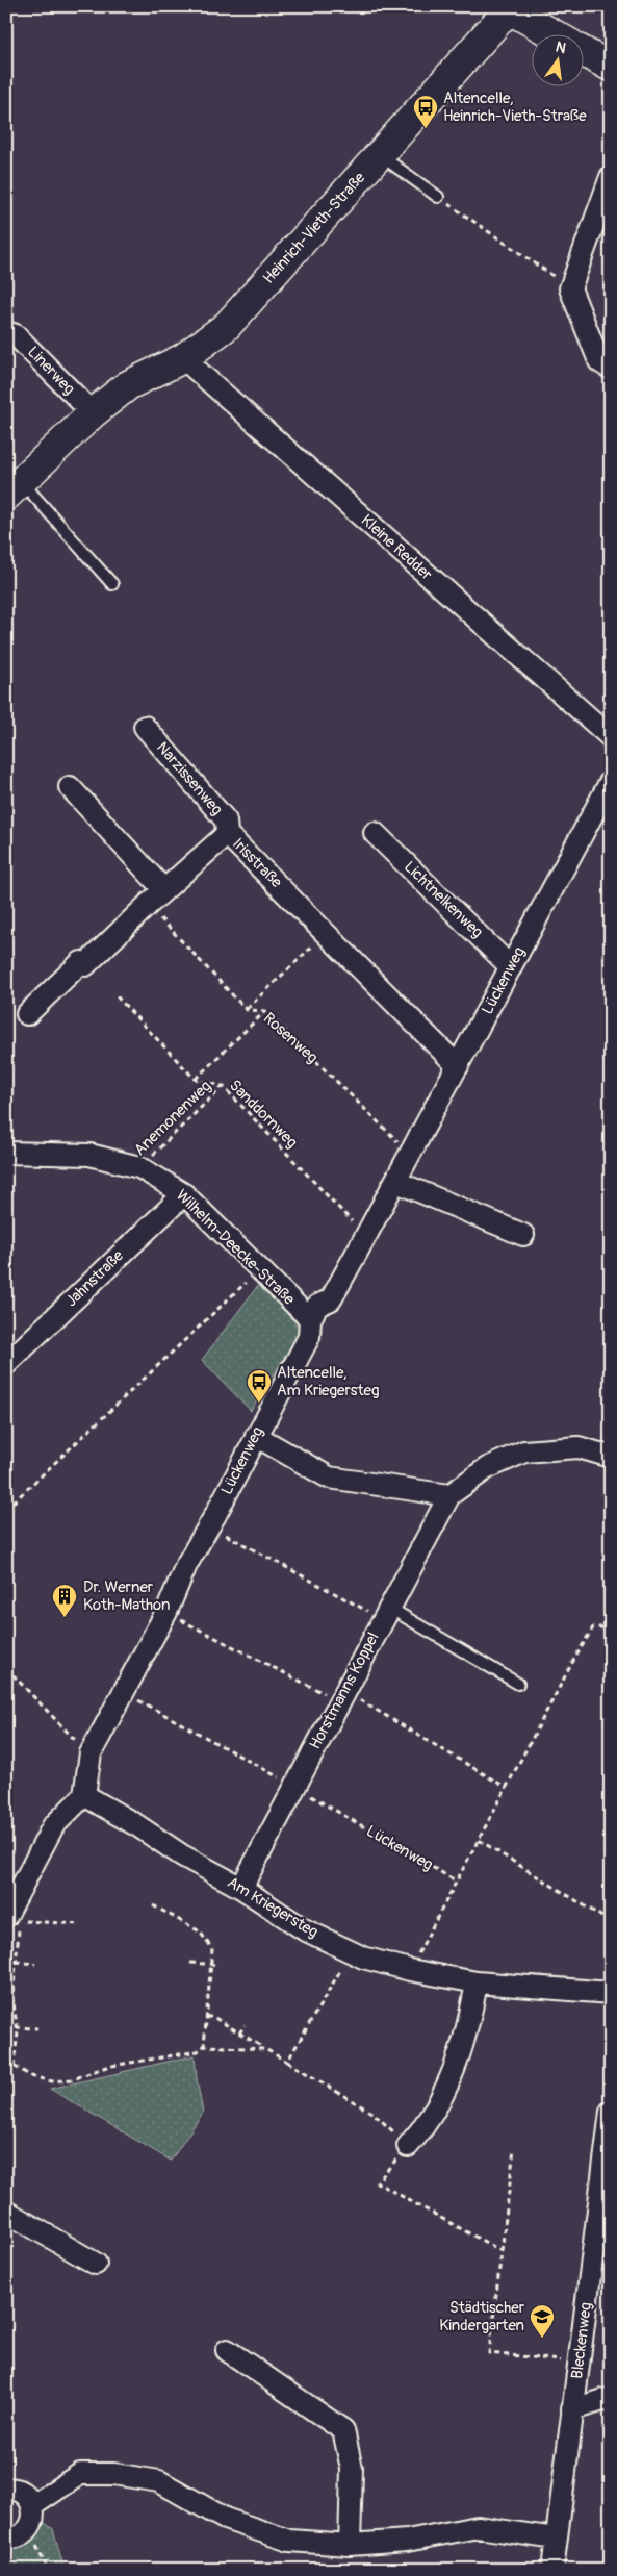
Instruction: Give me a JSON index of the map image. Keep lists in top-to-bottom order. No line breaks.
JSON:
{"streets":{"street":["Heinrich-Vieth-Straße","Linerweg","Kleine Redder","Narzissenweg","Irisstraße","Lichtnelkenweg","Lückenweg","Wilhelm-Deecke-Straße","Jahnstraße","Horstmanns Koppel","Am Kriegersteg","Bleckenweg"],"path":["Rosenweg","Sanddornweg","Anemonenweg"]},"crossings":[["Heinrich-Vieth-Straße","Linerweg"],["Heinrich-Vieth-Straße","Kleine Redder"],["Narzissenweg","Irisstraße"],["Irisstraße","Lückenweg"],["Irisstraße","Rosenweg"],["Lichtnelkenweg","Lückenweg"],["Lückenweg","Rosenweg"],["Lückenweg","Sanddornweg"],["Lückenweg","Wilhelm-Deecke-Straße"],["Lückenweg","Horstmanns Koppel"],["Lückenweg","Am Kriegersteg"],["Rosenweg","Anemonenweg"],["Sanddornweg","Anemonenweg"],["Anemonenweg","Wilhelm-Deecke-Straße"],["Wilhelm-Deecke-Straße","Jahnstraße"],["Horstmanns Koppel","Am Kriegersteg"]],"places":{"bus stop":["Altencelle, Heinrich-Vieth-Straße","Altencelle, Am Kriegersteg"],"building":["Dr. Werner Koth-Mathon"],"school or university":["Städtischer Kindergarten"]},"north":"top"}
